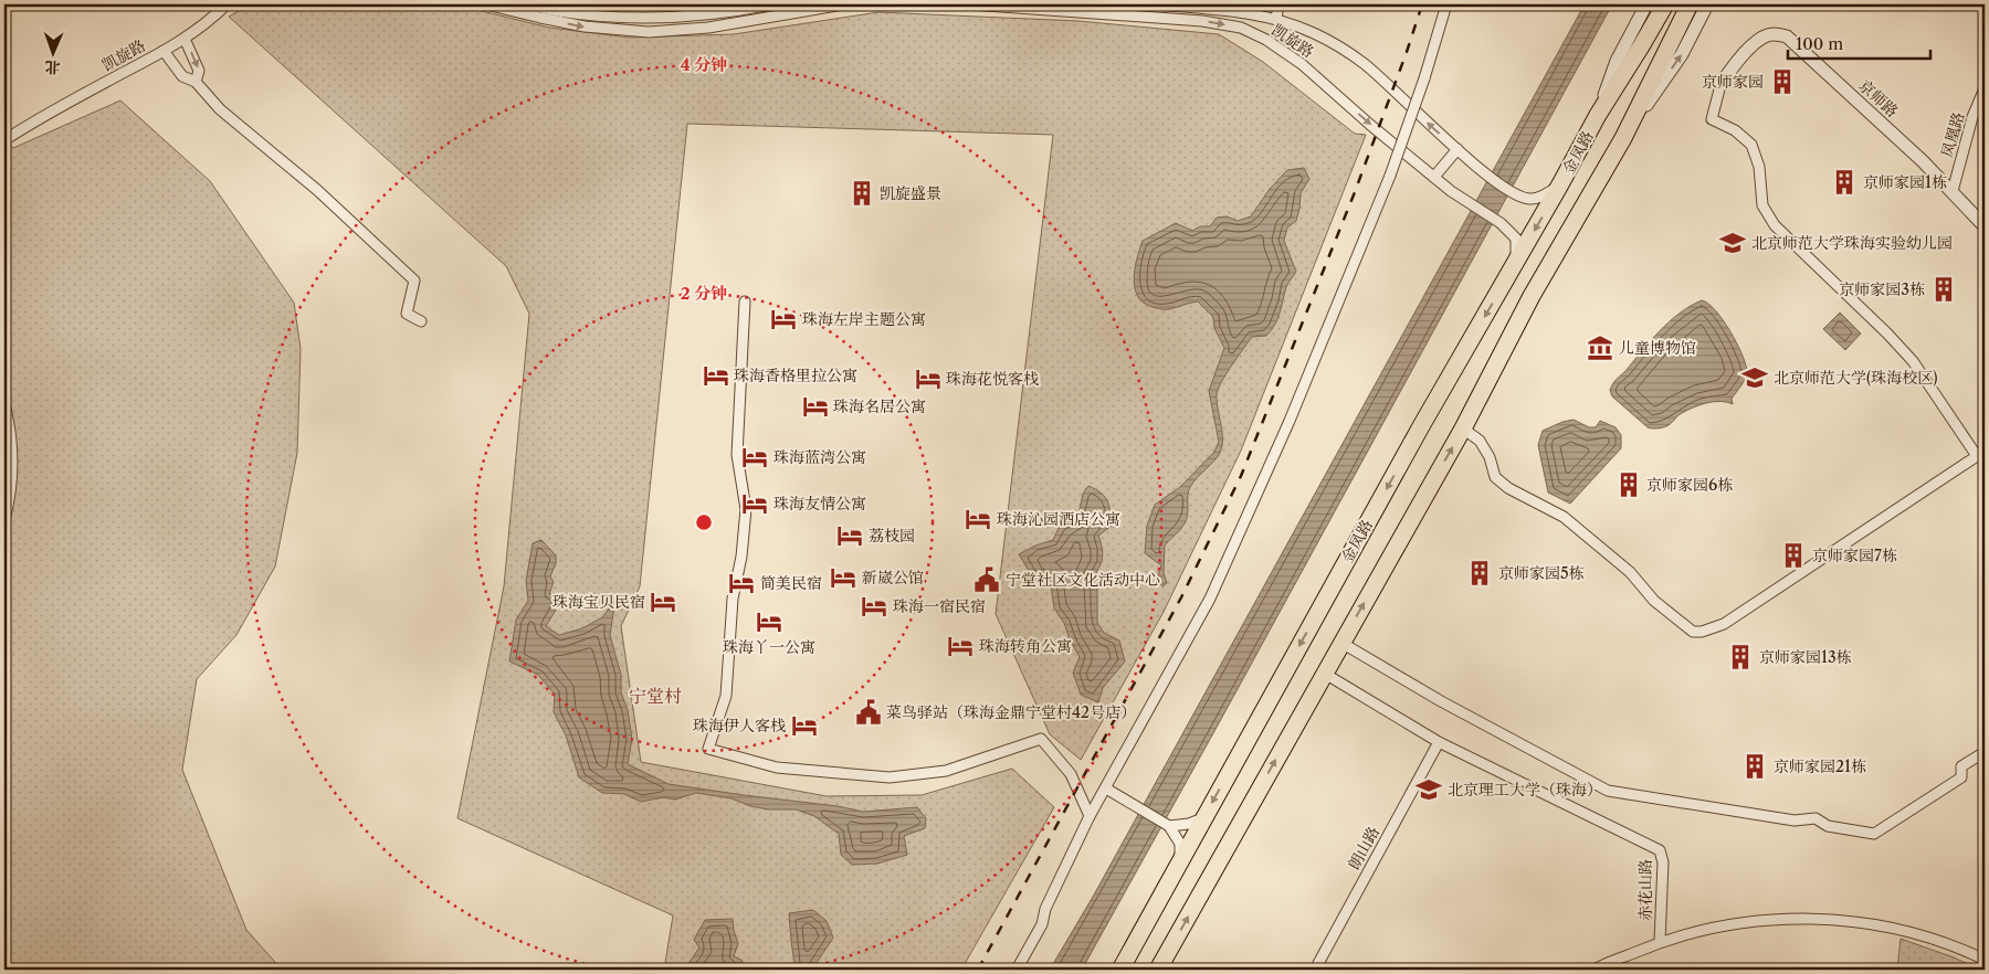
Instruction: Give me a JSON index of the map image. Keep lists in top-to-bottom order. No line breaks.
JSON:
{"streets":{"highway":["金凤路"],"street":["凯旋路","京师路","凤凰路","朗山路","赤花山路"]},"crossings":[["凯旋路","金凤路"],["京师路","凤凰路"],["金凤路","赤花山路"],["朗山路","赤花山路"]],"districts":["宁堂村"],"places":{"building":["京师家园","京师家园1栋","凯旋盛景","京师家园3栋","京师家园6栋","京师家园7栋","京师家园5栋","京师家园13栋","京师家园21栋"],"school or university":["北京师范大学珠海实验幼儿园","北京师范大学(珠海校区)","北京理工大学（珠海）"],"hotel":["珠海左岸主题公寓","珠海香格里拉公寓","珠海花悦客栈","珠海名居公寓","珠海蓝湾公寓","珠海友情公寓","珠海沁园酒店公寓","荔枝园","新崴公馆","简美民宿","珠海宝贝民宿","珠海一宿民宿","珠海丫一公寓","珠海转角公寓","珠海伊人客栈"],"museum":["儿童博物馆"],"public building":["宁堂社区文化活动中心","菜鸟驿站（珠海金鼎宁堂村42号店）"]},"scale_bar":"100 m","north":"bottom","rings":["4 分钟","2 分钟"]}
